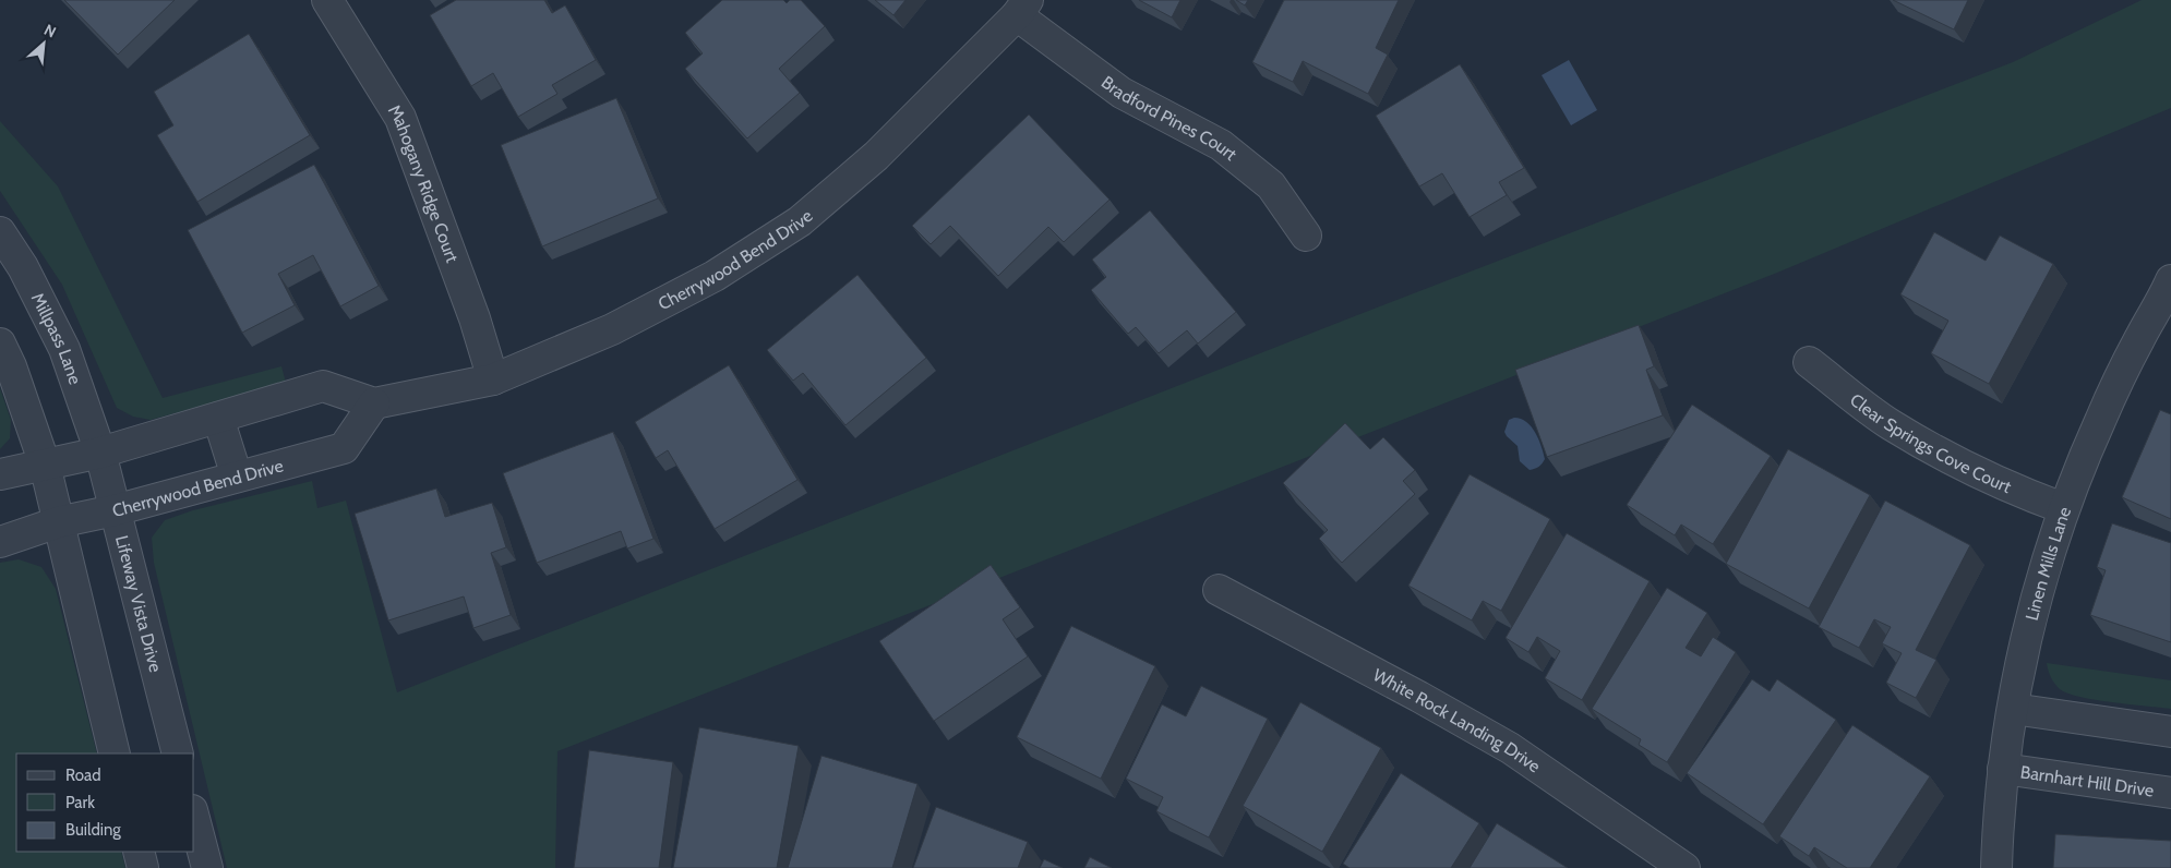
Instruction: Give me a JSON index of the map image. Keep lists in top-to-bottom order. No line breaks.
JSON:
{"streets":{"street":["Bradford Pines Court","Mahogany Ridge Court","Cherrywood Bend Drive","Millpass Lane","Clear Springs Cove Court","Linen Mills Lane","Lifeway Vista Drive","White Rock Landing Drive","Barnhart Hill Drive"]},"crossings":[["Bradford Pines Court","Cherrywood Bend Drive"],["Mahogany Ridge Court","Cherrywood Bend Drive"],["Cherrywood Bend Drive","Lifeway Vista Drive"],["Millpass Lane","Lifeway Vista Drive"],["Clear Springs Cove Court","Linen Mills Lane"],["Linen Mills Lane","Barnhart Hill Drive"]],"legend":["Road","Park","Building"],"north":"top right"}
